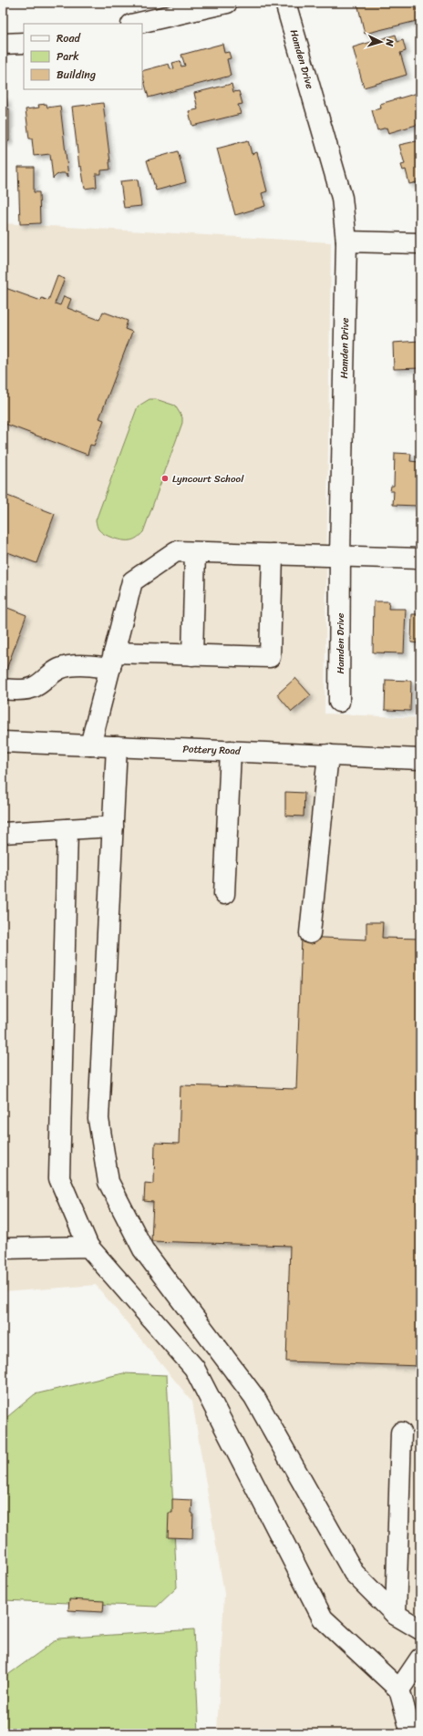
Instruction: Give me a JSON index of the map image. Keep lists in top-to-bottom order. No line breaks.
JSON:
{"streets":{"street":["Hamden Drive","Pottery Road"]},"places":["Lyncourt School"],"legend":["Road","Park","Building"],"north":"right"}
